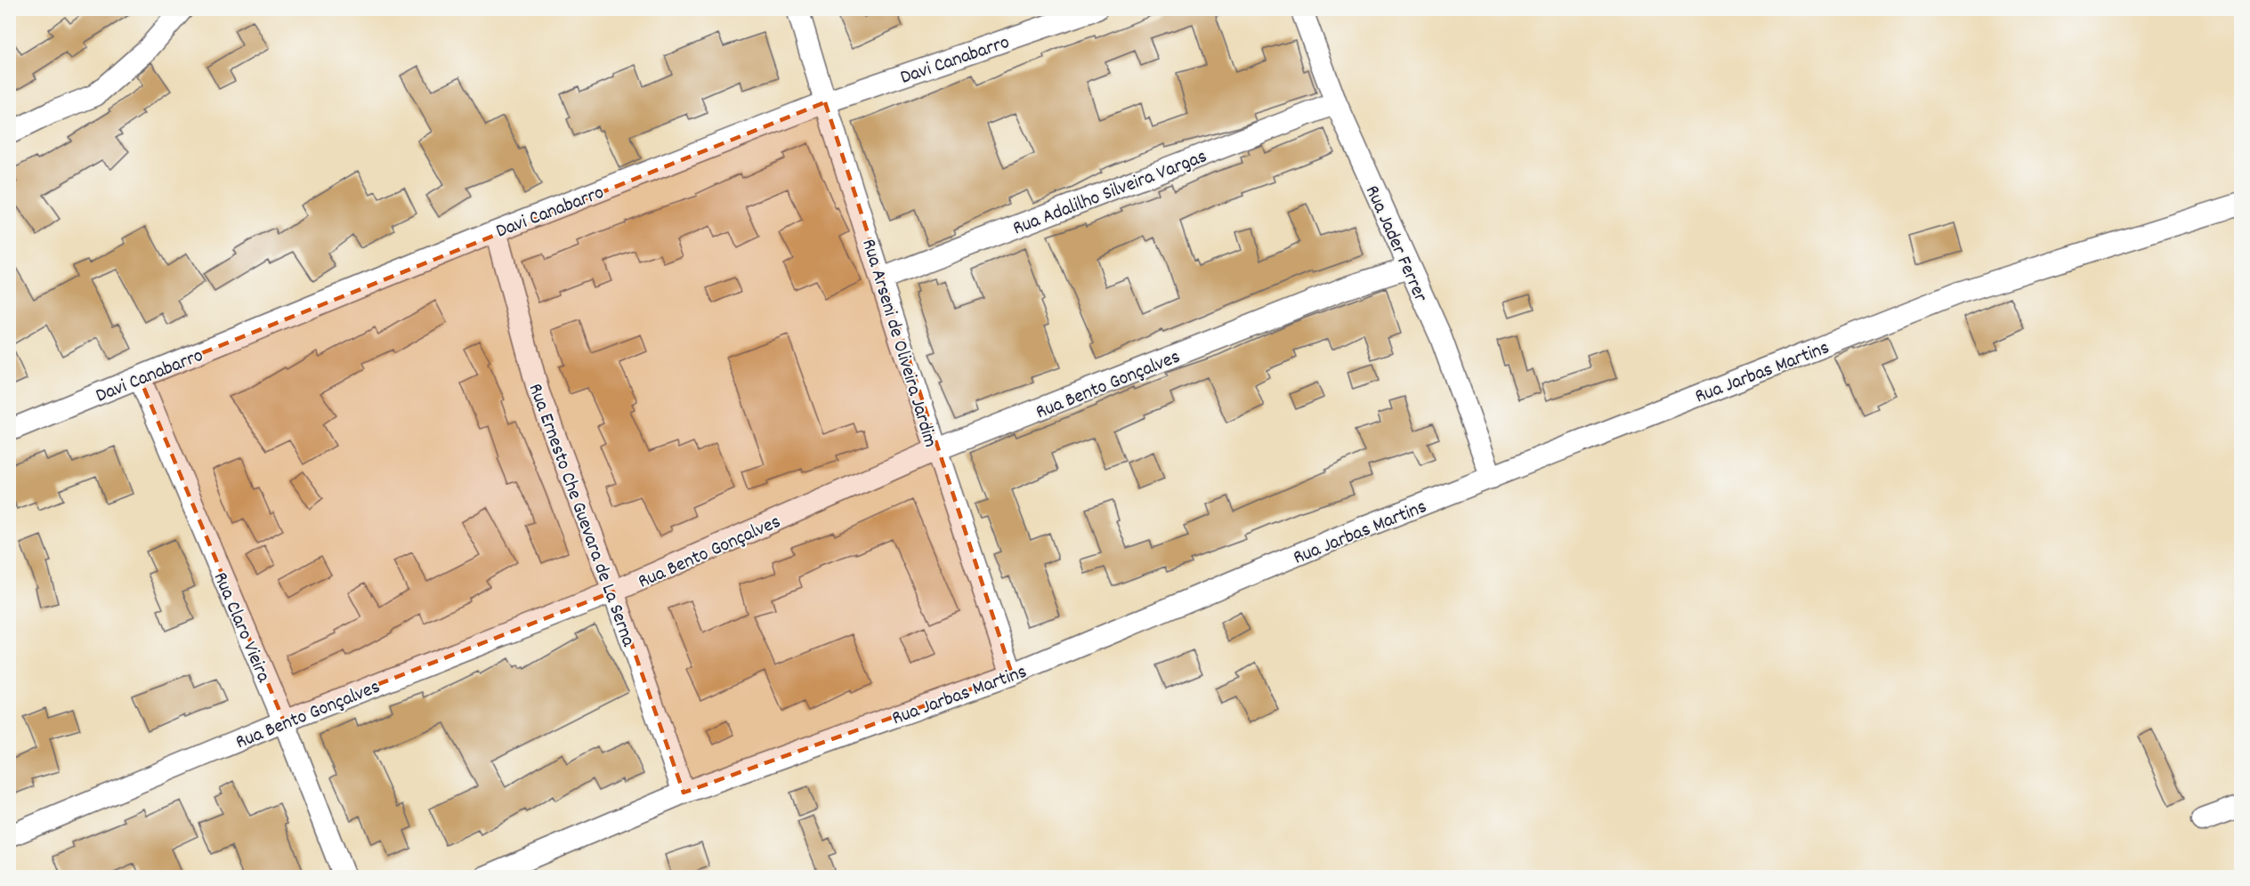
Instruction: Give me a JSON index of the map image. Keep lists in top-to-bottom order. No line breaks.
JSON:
{"streets":{"street":["Davi Canabarro","Rua Adalilho Silveira Vargas","Rua Jader Ferrer","Rua Arseni de Oliveira Jardim","Rua Jarbas Martins","Rua Bento Gonçalves","Rua Ernesto Che Guevara de La Serna","Rua Claro Vieira"]},"crossings":[["Davi Canabarro","Rua Arseni de Oliveira Jardim"],["Davi Canabarro","Rua Ernesto Che Guevara de La Serna"],["Davi Canabarro","Rua Claro Vieira"],["Rua Adalilho Silveira Vargas","Rua Jader Ferrer"],["Rua Adalilho Silveira Vargas","Rua Arseni de Oliveira Jardim"],["Rua Jader Ferrer","Rua Jarbas Martins"],["Rua Jader Ferrer","Rua Bento Gonçalves"],["Rua Arseni de Oliveira Jardim","Rua Jarbas Martins"],["Rua Arseni de Oliveira Jardim","Rua Bento Gonçalves"],["Rua Jarbas Martins","Rua Ernesto Che Guevara de La Serna"],["Rua Bento Gonçalves","Rua Ernesto Che Guevara de La Serna"],["Rua Bento Gonçalves","Rua Claro Vieira"]]}
